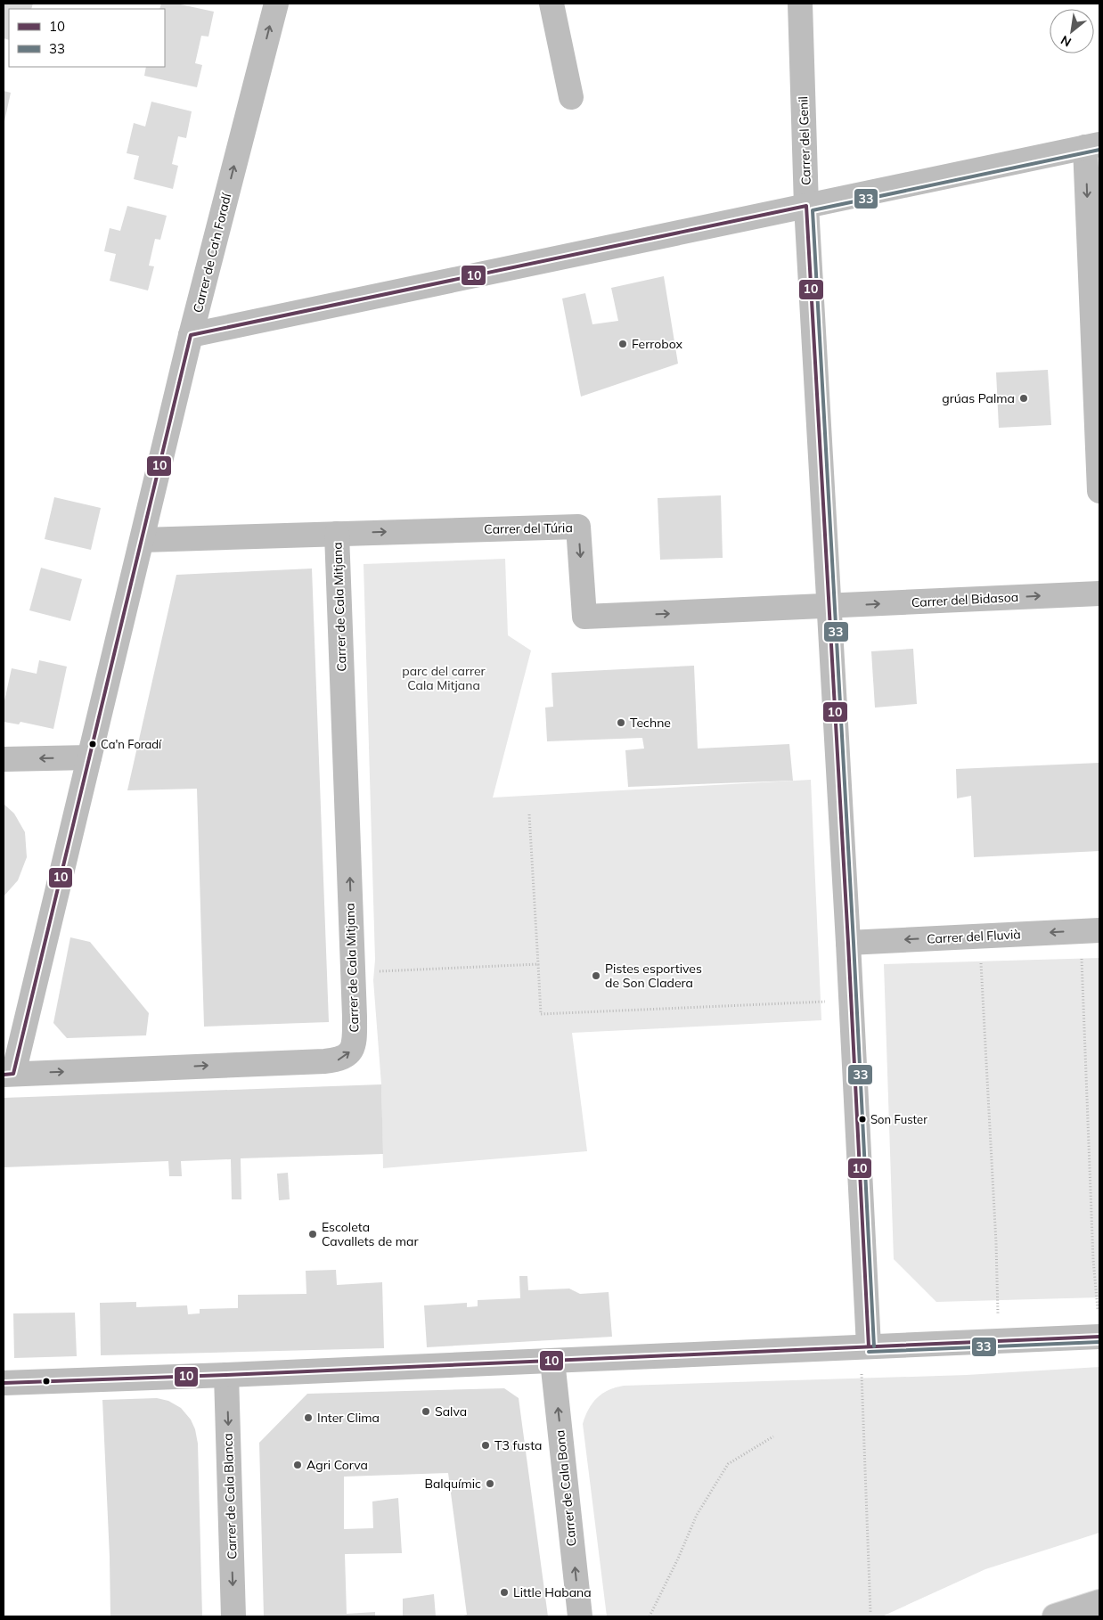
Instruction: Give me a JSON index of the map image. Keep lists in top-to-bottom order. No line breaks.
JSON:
{"streets":{"main road":["Carrer del Genil","Carrer de Ca'n Foradí","Carrer del Túria","Carrer del Bidasoa","Carrer de Cala Mitjana","Carrer del Fluvià","Carrer de Cala Bona","Carrer de Cala Blanca"]},"crossings":[["Carrer del Genil","Carrer del Túria"],["Carrer del Genil","Carrer del Bidasoa"],["Carrer del Genil","Carrer del Fluvià"],["Carrer de Ca'n Foradí","Carrer del Túria"],["Carrer de Ca'n Foradí","Carrer de Cala Mitjana"],["Carrer del Túria","Carrer del Bidasoa"],["Carrer del Túria","Carrer de Cala Mitjana"]],"one_way":["Carrer del Túria","Carrer del Bidasoa","Carrer del Fluvià","Carrer de Cala Bona","Carrer de Cala Blanca"],"parks":["parc del carrer Cala Mitjana"],"places":["Ferrobox","grúas Palma","Techne","Ca'n Foradí","Pistes esportives de Son Cladera","Son Fuster","Escoleta Cavallets de mar","Salva","Inter Clima","T3 fusta","Agri Corva","Balquímic","Little Habana"],"lines":["transit line 33","transit line 10"],"legend":["10","33"],"north":"bottom left"}
